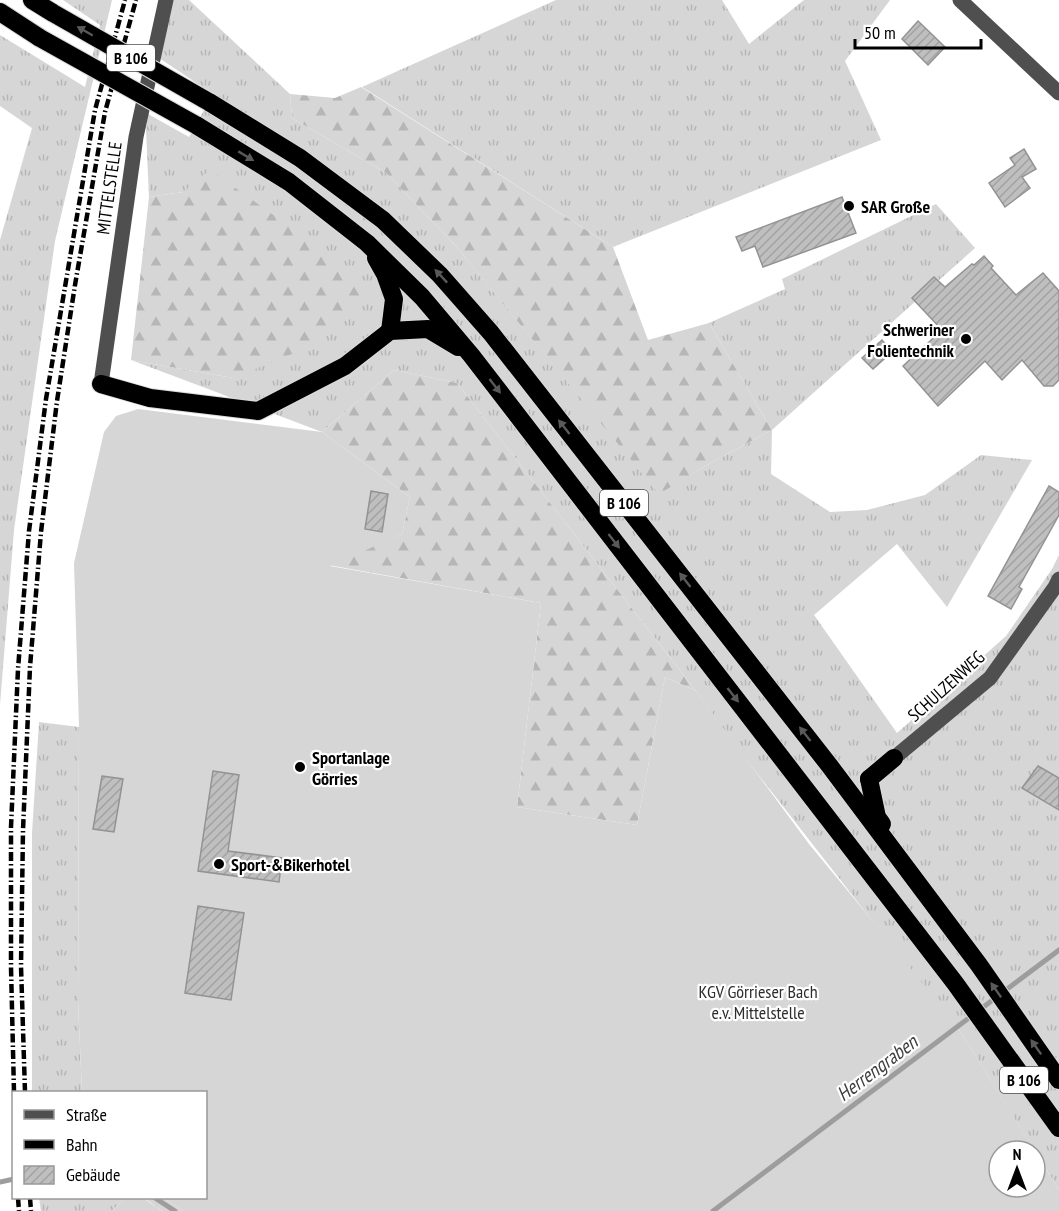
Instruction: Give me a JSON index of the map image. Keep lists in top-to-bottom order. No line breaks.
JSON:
{"streets":{"highway":["B 106"],"street":["MITTELSTELLE","SCHULZENWEG"]},"water":["Herrengraben"],"parks":["KGV Görrieser Bach e.v. Mittelstelle"],"places":["SAR Große","Schweriner Folientechnik","Sportanlage Görries","Sport-&Bikerhotel"],"legend":["Straße","Bahn","Gebäude"],"scale_bar":"50 m","north":"top"}
